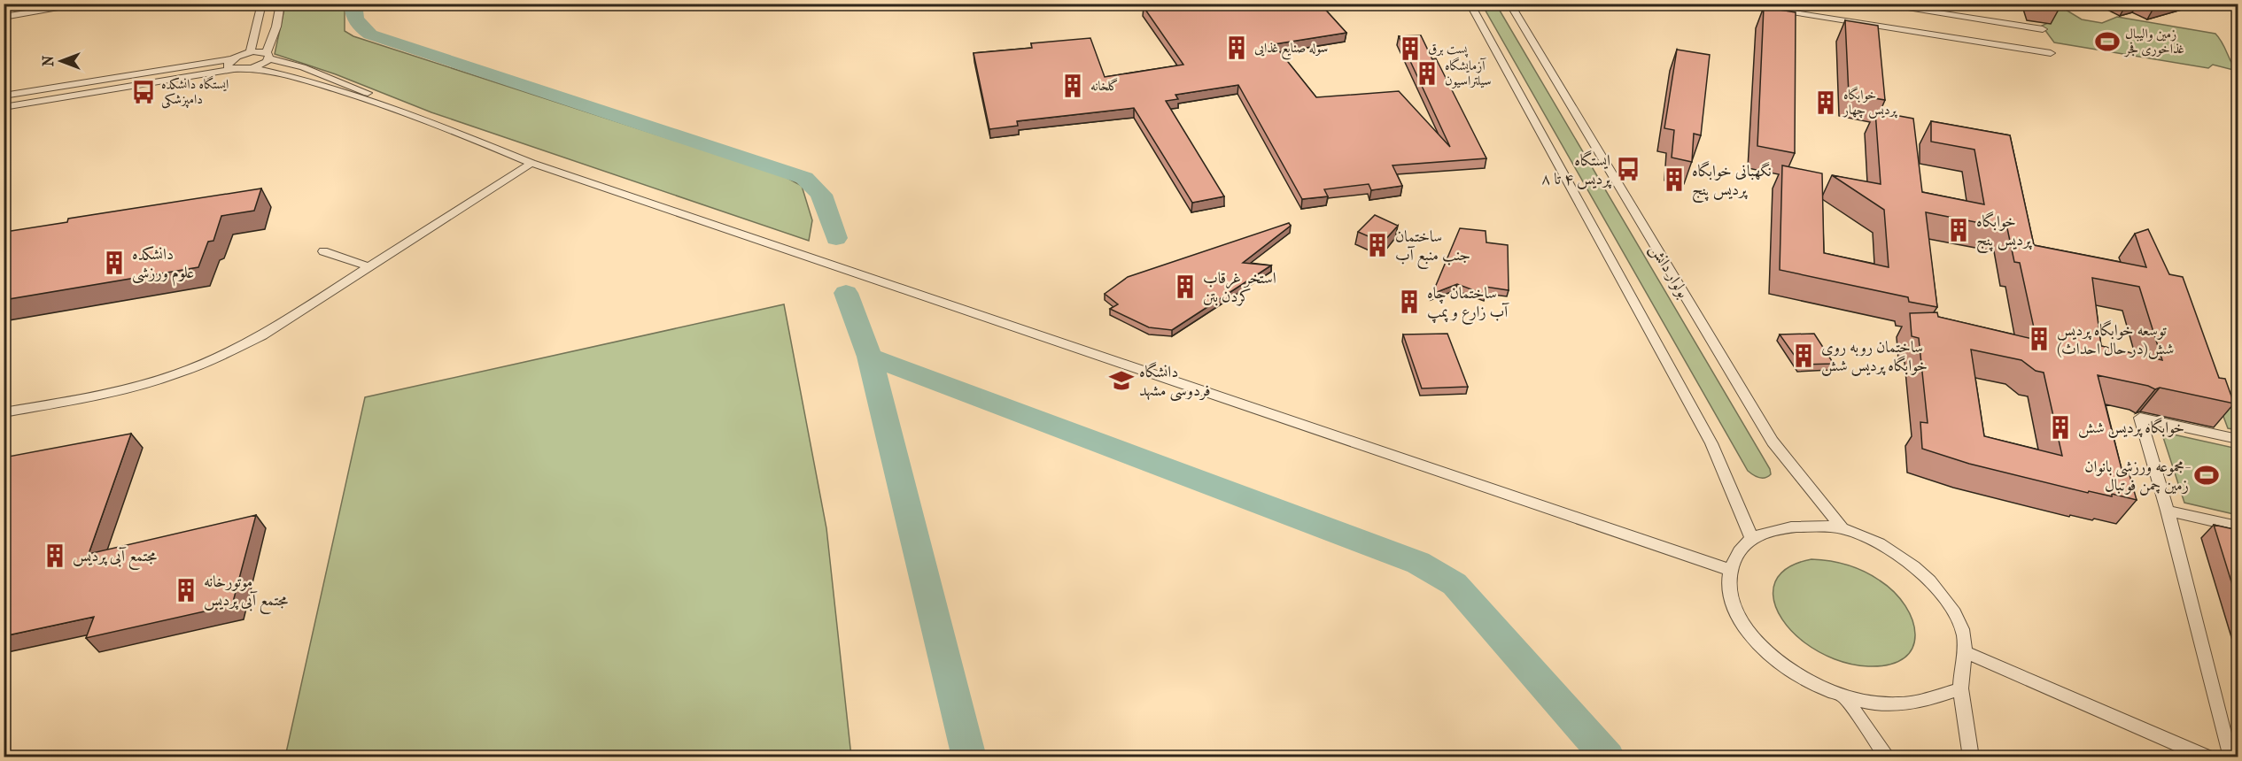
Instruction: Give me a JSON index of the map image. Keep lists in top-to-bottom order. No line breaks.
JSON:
{"streets":{"lane":["بولوار دانش"]},"places":{"sports":["زمین والیبال غذاخوری فجر","مجموعه ورزشی بانوان- زمین چمن فوتبال"],"building":["سوله صنایع غذایی","پست برق","آزمایشگاه سیلتراسیون","گلخانه","خوابگاه پردیس چهار","نگهبانی خوابگاه پردیس پنج","خوابگاه پردیس پنج","ساختمان جنب منبع آب","دانشکده علوم ورزشی","استخر غرقاب کردن بتن","ساختمان چاه آب زارع و پمپ","توسعه خوابگاه پردیس شش(در حال احداث)","ساختمان روبه روی خوابگاه پردیس شش","خوابگاه پردیس شش","مجتمع آبی پردیس","موتورخانه مجتمع آبی پردیس"],"bus stop":["ایستگاه دانشکده دامپزشکی","ایستگاه پردیس ۴ تا ۸"],"school or university":["دانشگاه فردوسی مشهد"]},"north":"left"}
